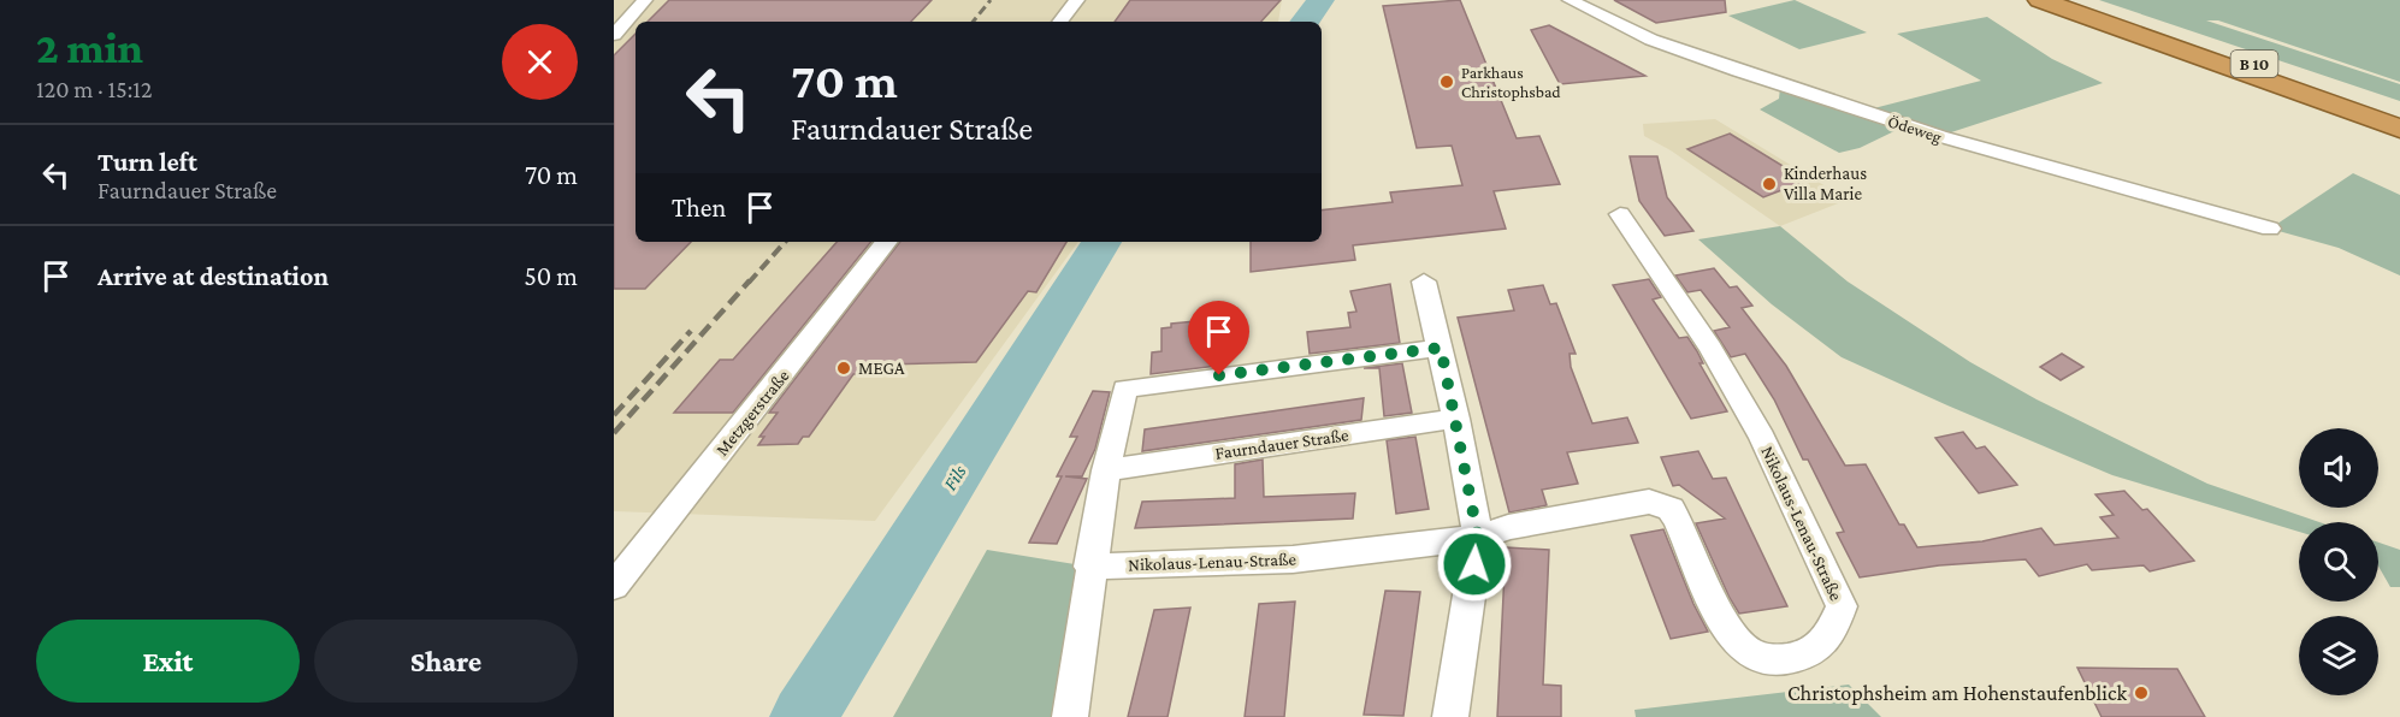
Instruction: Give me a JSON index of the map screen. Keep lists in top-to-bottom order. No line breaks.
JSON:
{"streets":{"highway":["B 10"],"street":["Ödeweg","Metzgerstraße","Faurndauer Straße","Nikolaus-Lenau-Straße"]},"water":["Fils"],"places":["Parkhaus Christophsbad","Kinderhaus Villa Marie","MEGA","Christophsheim am Hohenstaufenblick"],"page":{"heading":["2 min","120 m · 15:12"],"turn":["70 m","Faurndauer Straße"],"list":[{"name":"Turn left","note":"Faurndauer Straße","value":"70 m"},{"name":"Arrive at destination","value":"50 m"}],"then":"Then","buttons":["Exit","Share"]}}
